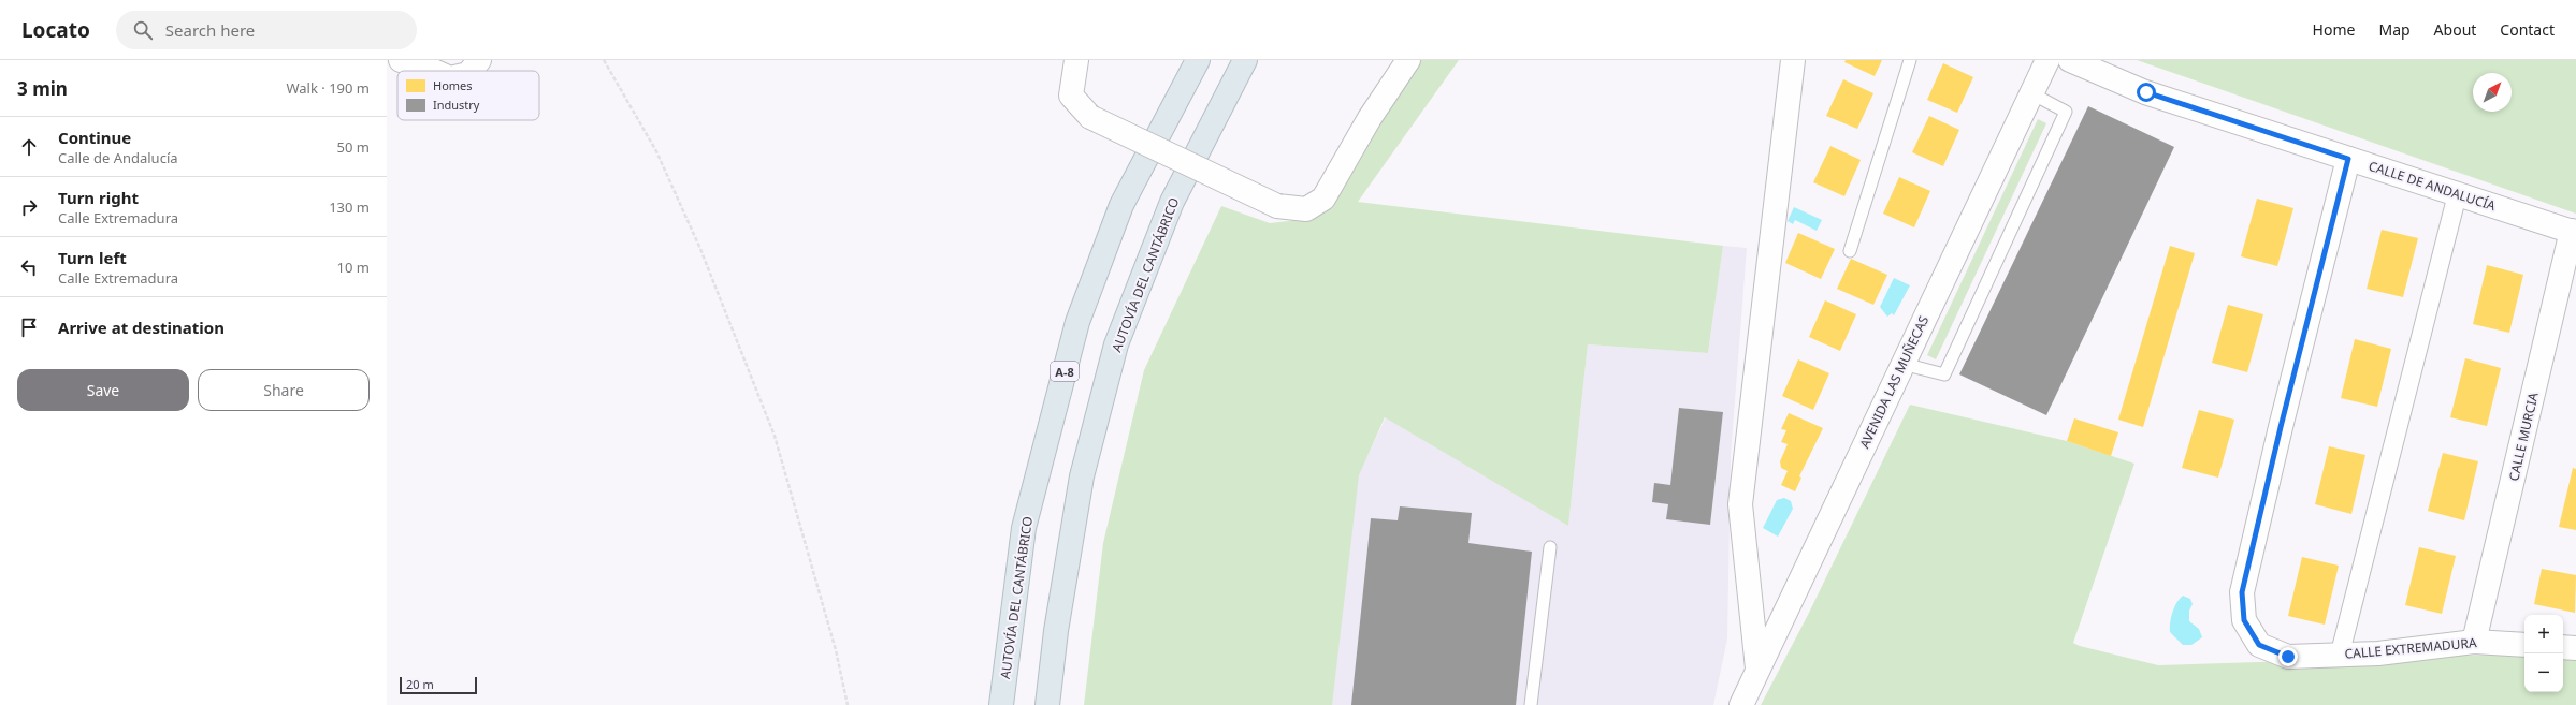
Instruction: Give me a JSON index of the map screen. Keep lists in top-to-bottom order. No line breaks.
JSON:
{"streets":{"highway":["AUTOVÍA DEL CANTÁBRICO","A-8"],"street":["CALLE DE ANDALUCÍA","AVENIDA LAS MUÑECAS","CALLE MURCIA","CALLE EXTREMADURA"]},"crossings":[["CALLE DE ANDALUCÍA","CALLE MURCIA"],["CALLE DE ANDALUCÍA","CALLE EXTREMADURA"],["CALLE MURCIA","CALLE EXTREMADURA"]],"legend":["Homes","Industry"],"scale_bar":"20 m","north":"top right","page":{"header":"Locato","search":"Search here","nav":["Home","Map","About","Contact"],"heading":["3 min","Walk · 190 m"],"list":[["Continue","Calle de Andalucía","50 m"],["Turn right","Calle Extremadura","130 m"],["Turn left","Calle Extremadura","10 m"],"Arrive at destination"],"buttons":["Save","Share"],"map_buttons":["+","−"],"scale":"20 m"}}
